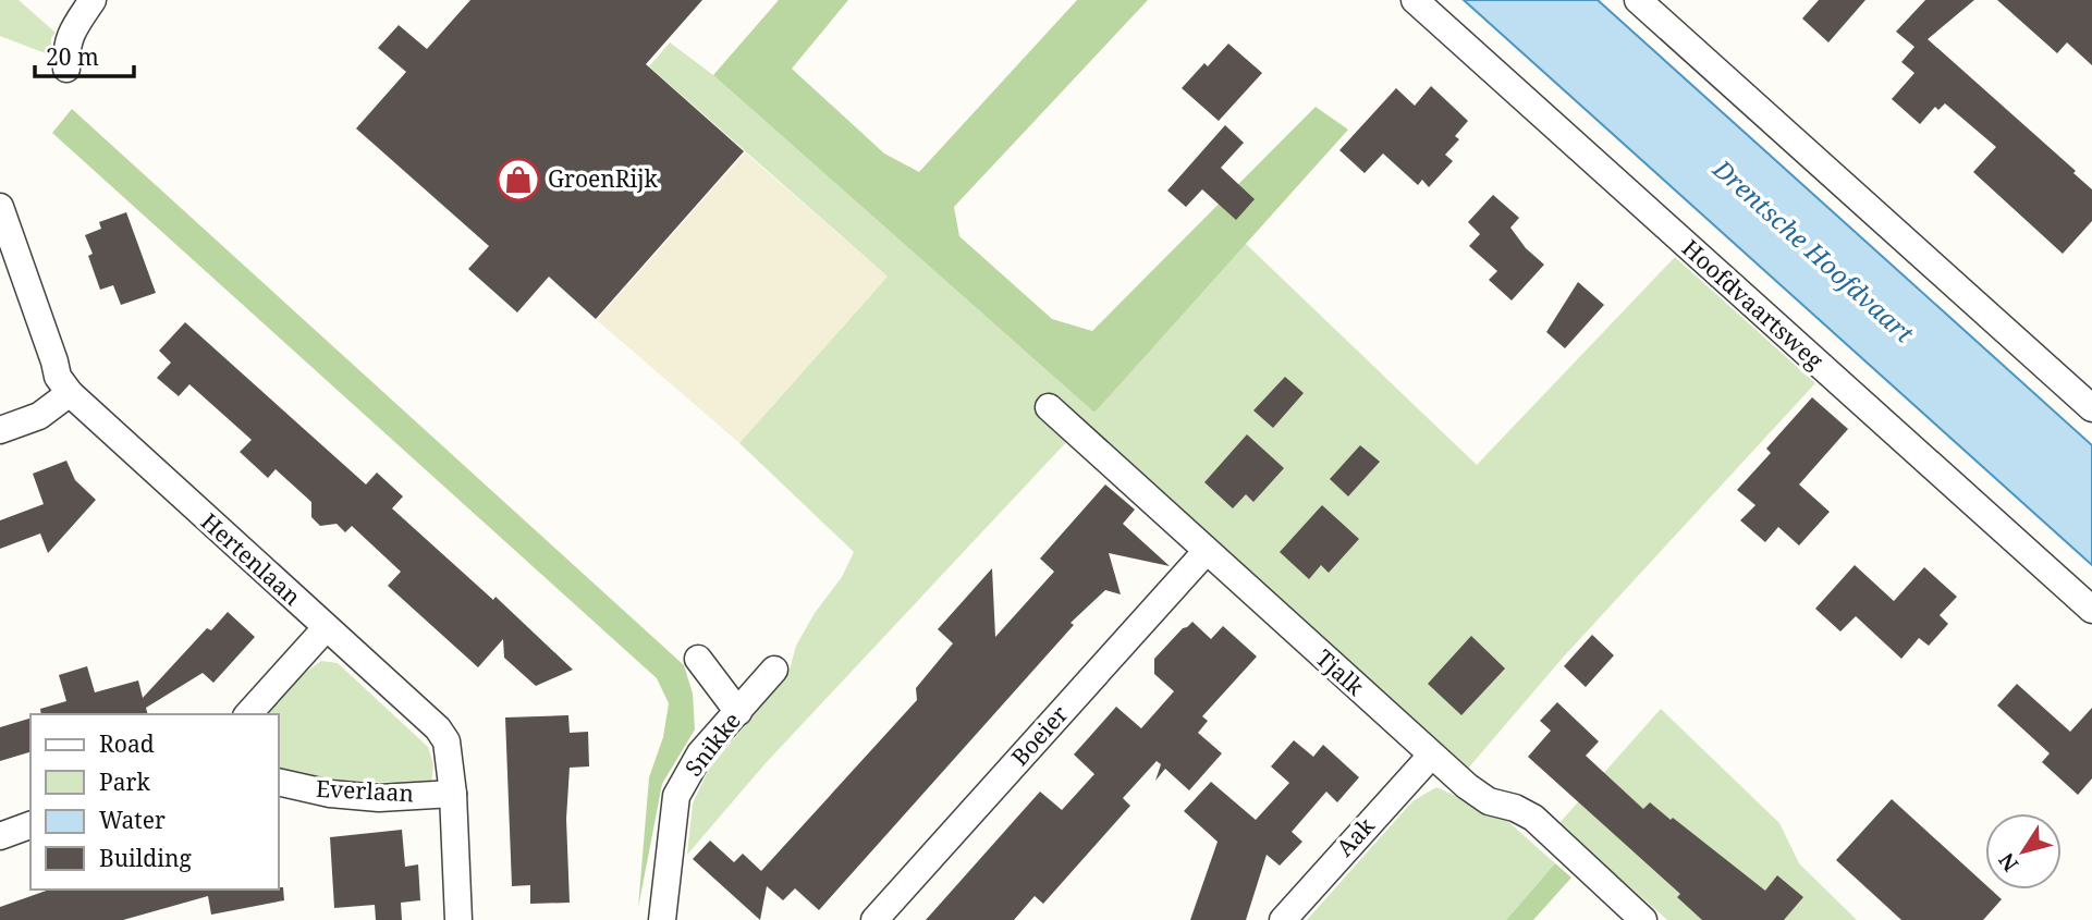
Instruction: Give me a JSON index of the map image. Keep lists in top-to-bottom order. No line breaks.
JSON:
{"streets":{"street":["Hoofdvaartsweg","Hertenlaan","Tjalk","Boeier","Snikke","Everlaan","Aak"]},"crossings":[["Hertenlaan","Everlaan"],["Tjalk","Boeier"],["Tjalk","Aak"]],"water":["Drentsche Hoofdvaart"],"places":{"shop":["GroenRijk"]},"legend":["Road","Park","Water","Building"],"scale_bar":"20 m","north":"bottom left"}
